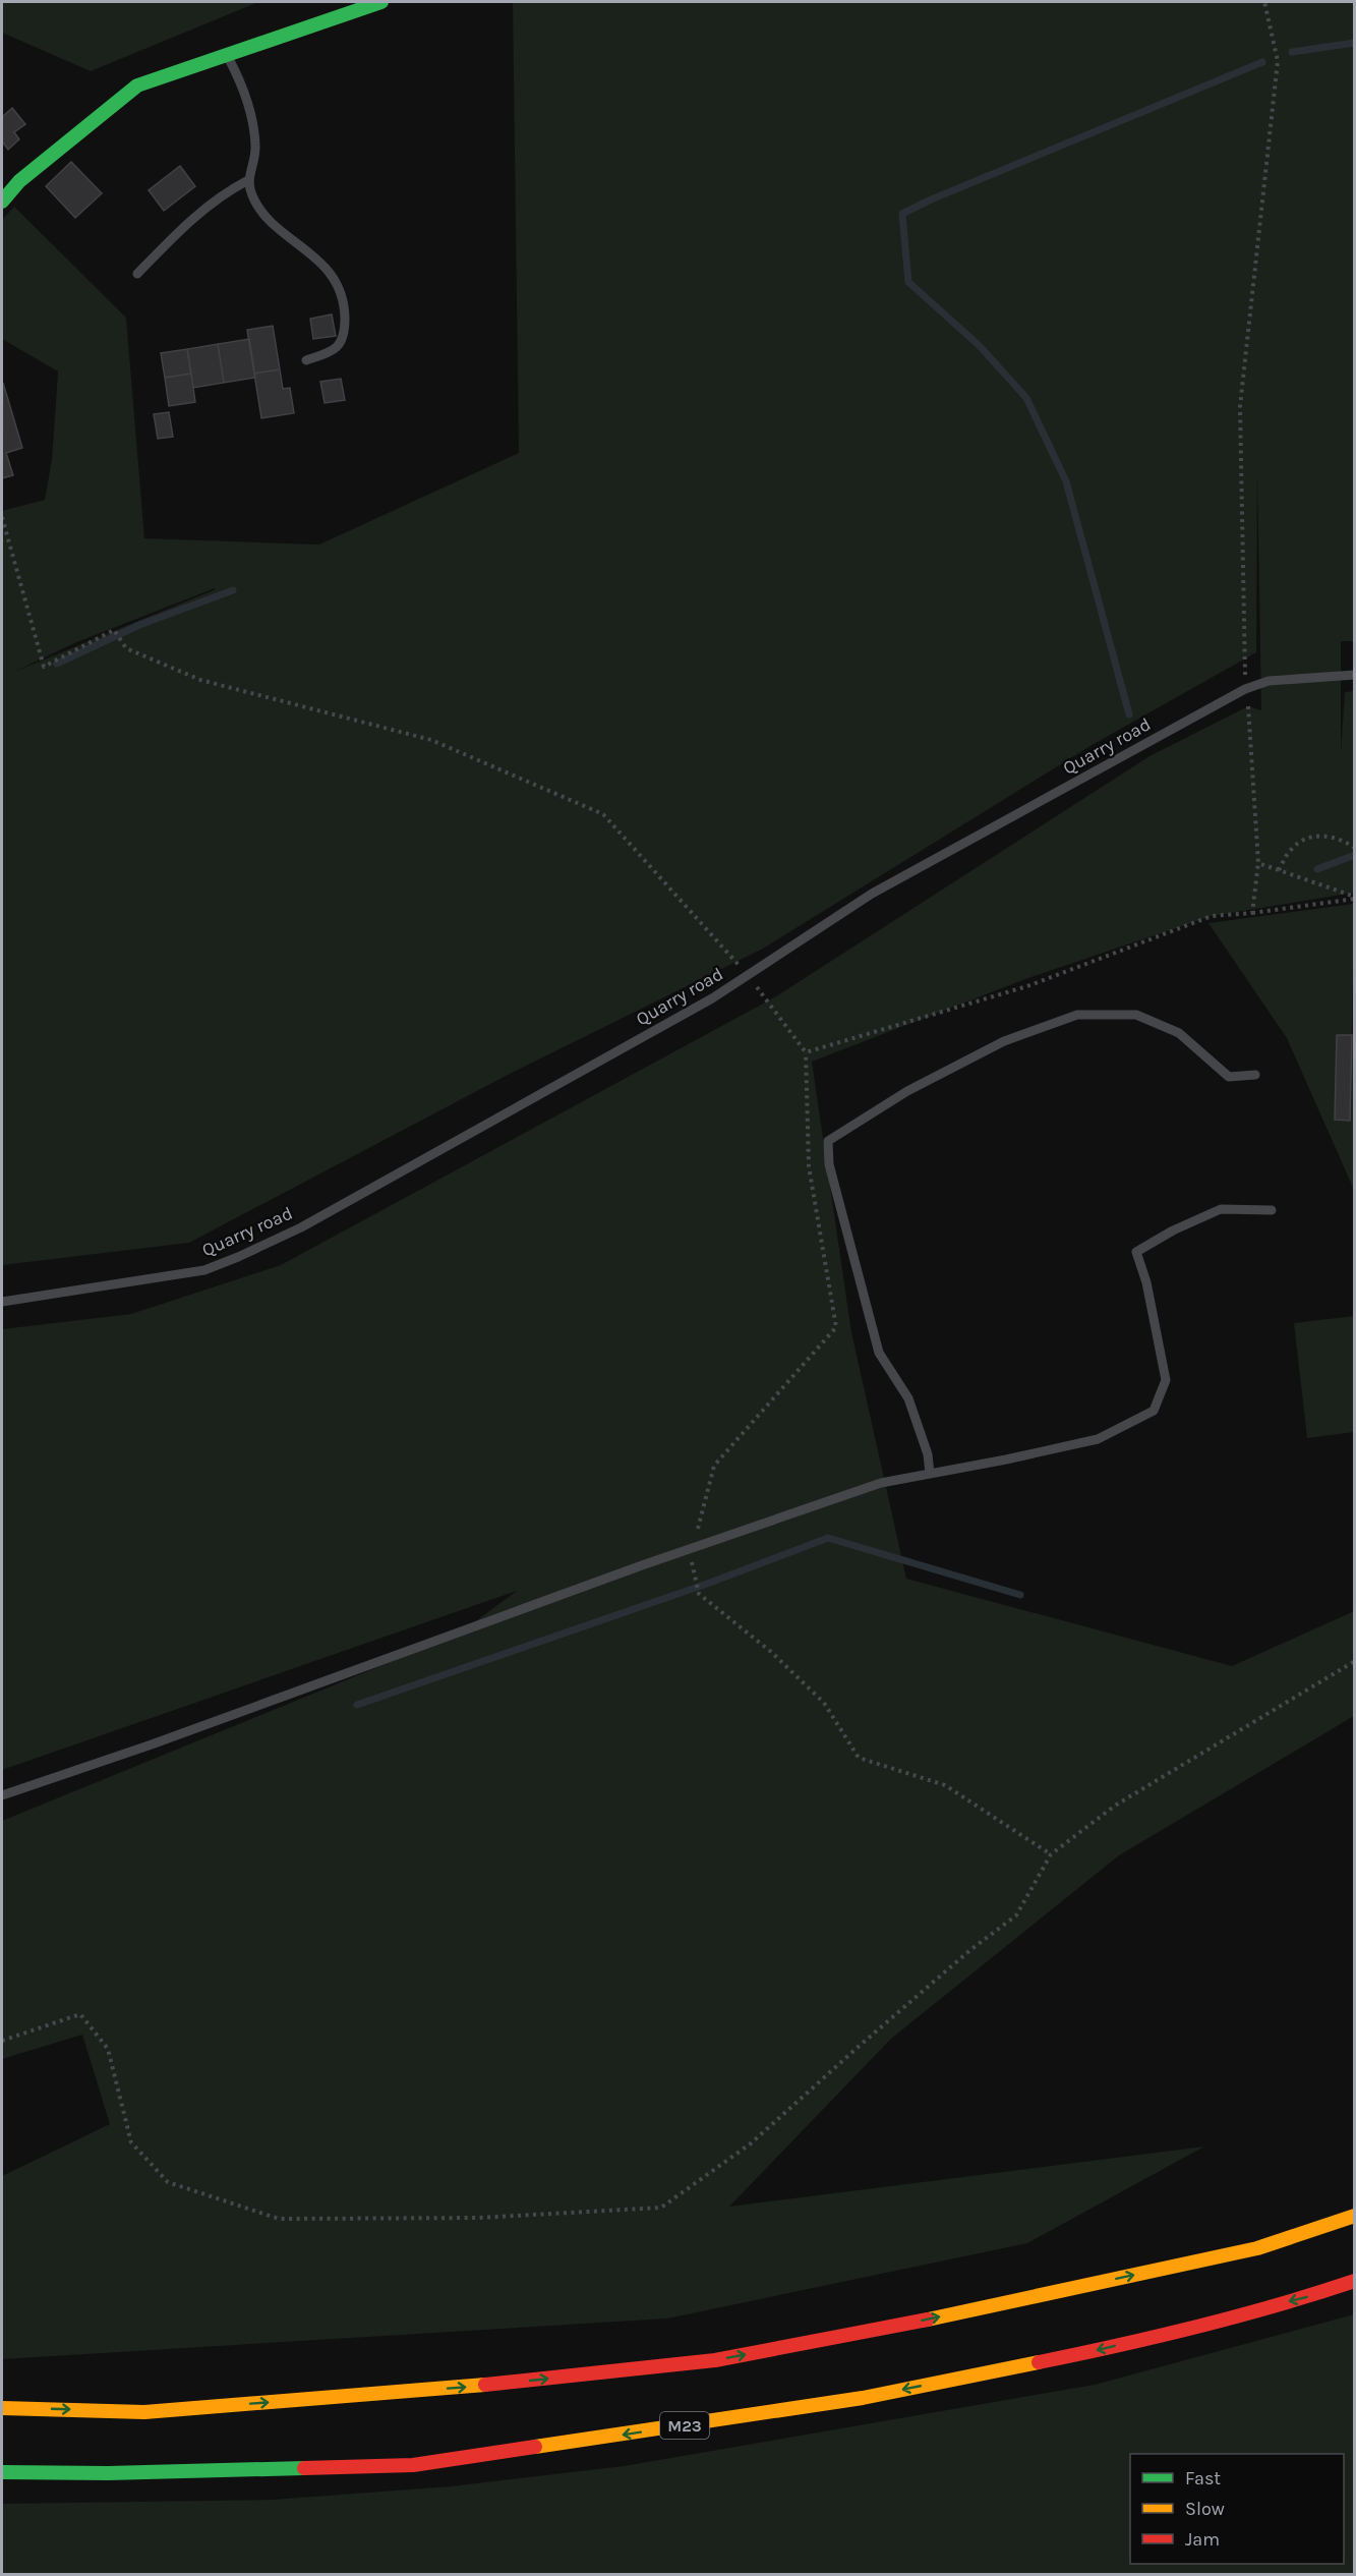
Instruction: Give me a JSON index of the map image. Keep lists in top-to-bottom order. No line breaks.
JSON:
{"streets":{"main road":["M23"],"lane":["Quarry road"]},"legend":["Fast","Slow","Jam"]}
